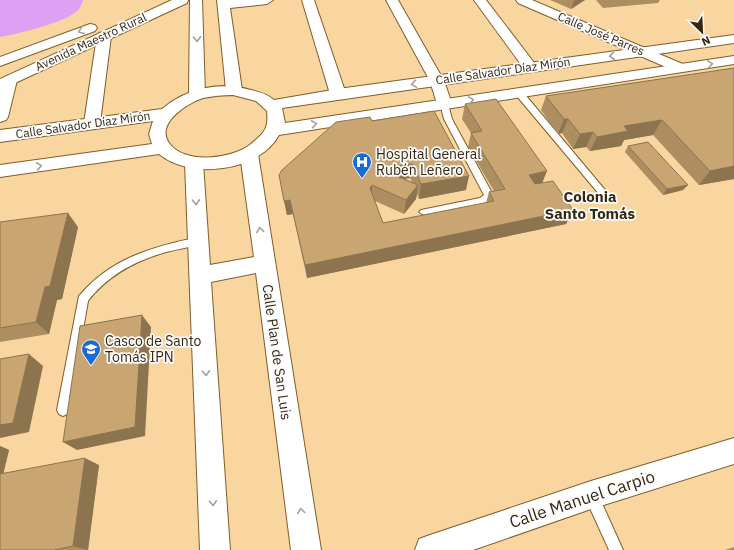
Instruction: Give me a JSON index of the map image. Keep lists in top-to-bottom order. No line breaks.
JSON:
{"streets":{"street":["Calle José Parres","Avenida Maestro Rural","Calle Salvador Díaz Mirón","Calle Plan de San Luis","Calle Manuel Carpio"]},"crossings":[["Calle José Parres","Calle Salvador Díaz Mirón"],["Calle Salvador Díaz Mirón","Calle Plan de San Luis"]],"districts":["Colonia Santo Tomás"],"places":{"hospital":["Hospital General Rubén Leñero"],"school or university":["Casco de Santo Tomás IPN"]},"north":"bottom right"}
